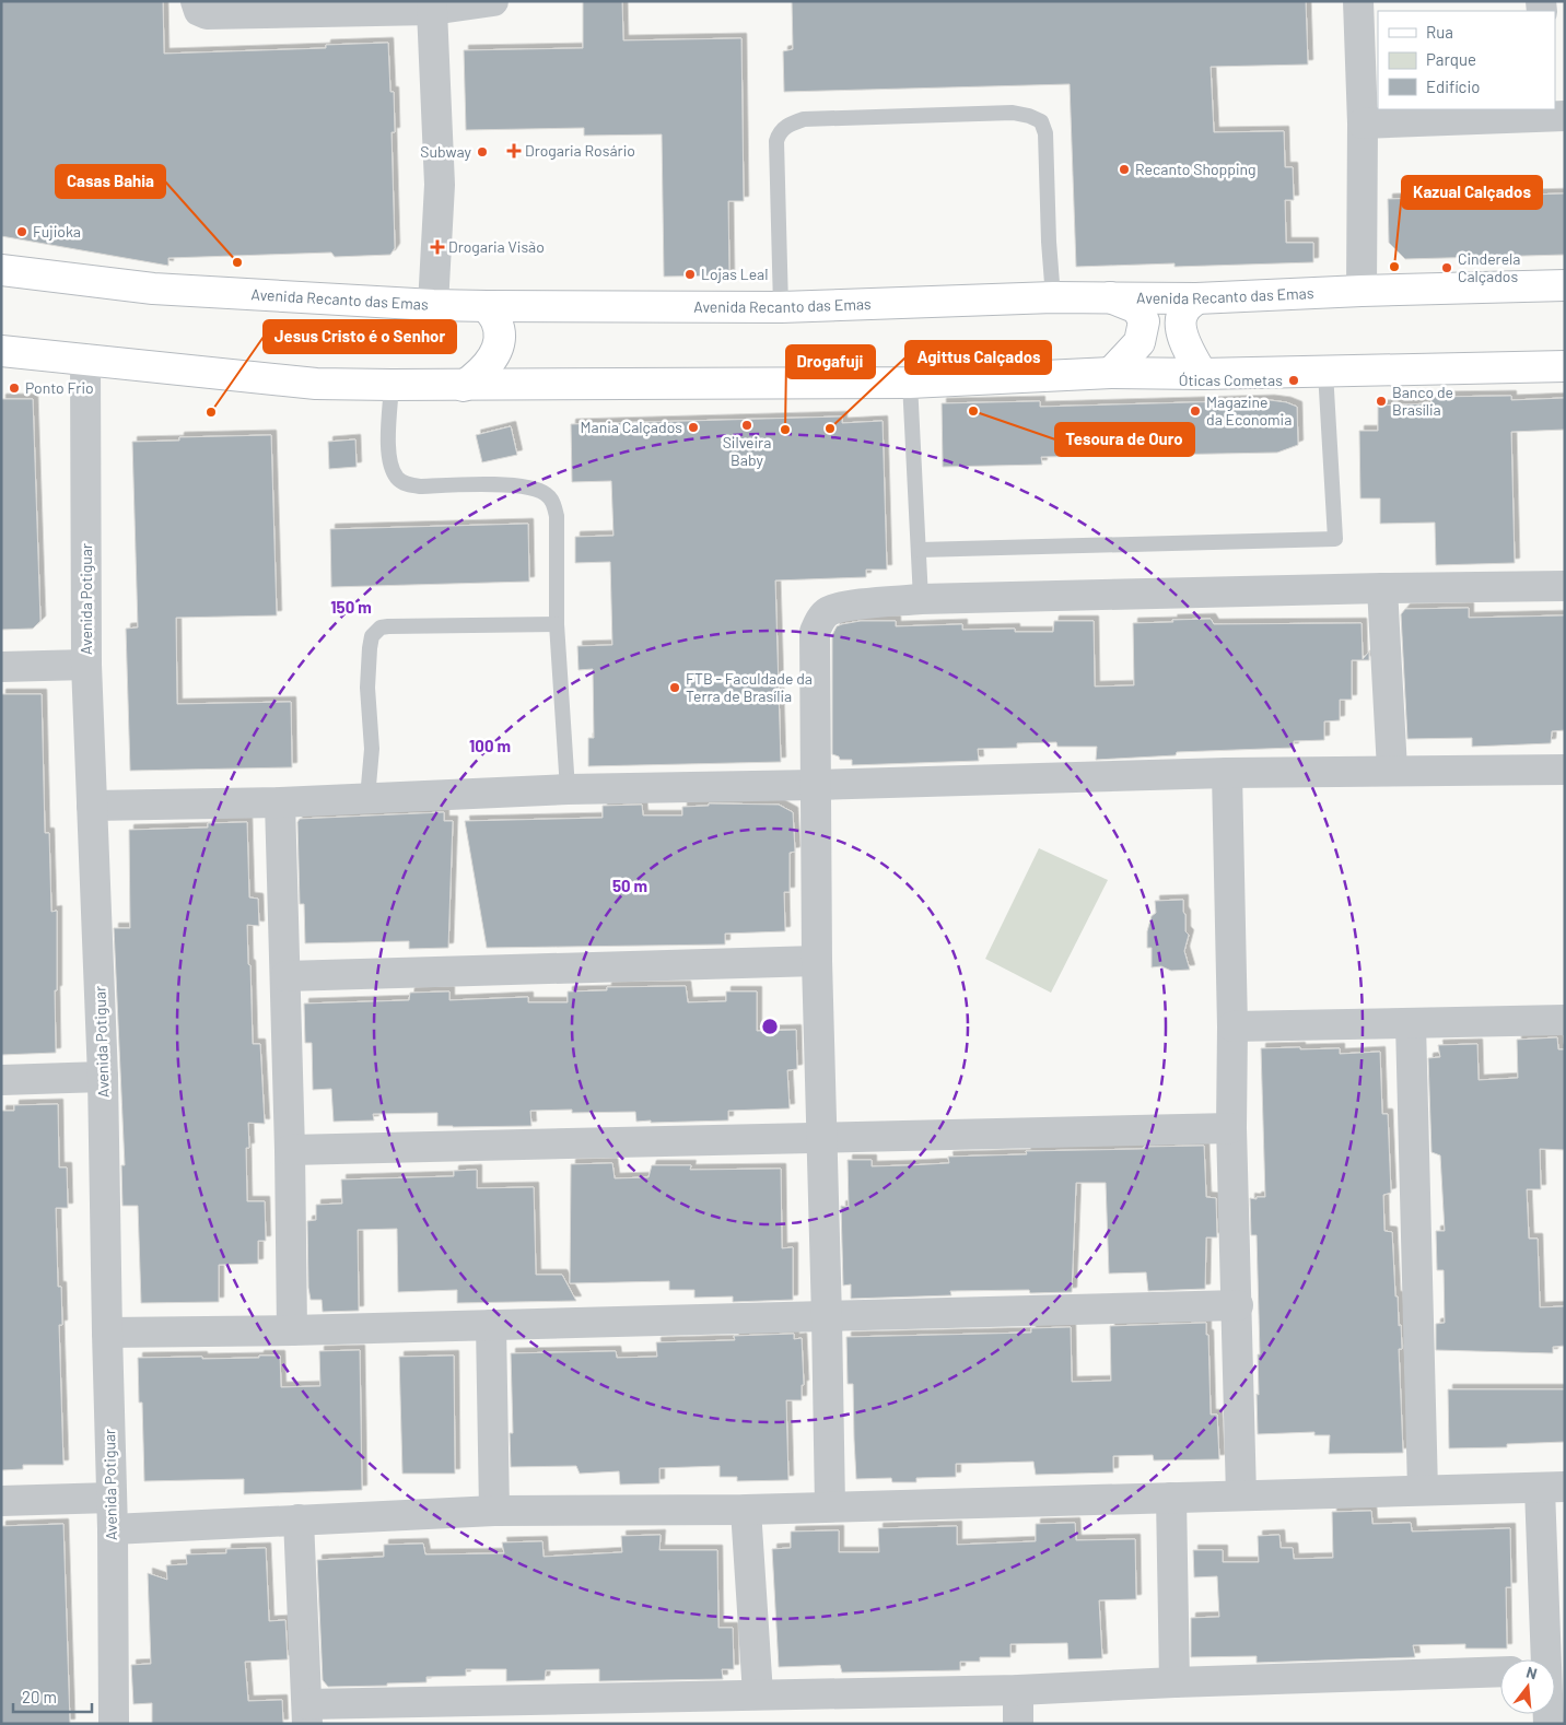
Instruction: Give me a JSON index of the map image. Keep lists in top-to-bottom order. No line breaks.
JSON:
{"streets":{"main road":["Avenida Recanto das Emas"],"street":["Avenida Potiguar"]},"places":{"health":["Drogaria Rosário","Drogaria Visão"],"other":["Subway","Recanto Shopping","Fujioka","Casas Bahia","Kazual Calçados","Cinderela Calçados","Lojas Leal","Óticas Cometas","Ponto Frio","Banco de Brasília","Tesoura de Ouro","Magazine da Economia","Jesus Cristo é o Senhor","Silveira Baby","Mania Calçados","Agittus Calçados","Drogafuji","FTB - Faculdade da Terra de Brasília"]},"legend":["Rua","Parque","Edifício"],"scale_bar":"20 m","north":"top","rings":["150 m","100 m","50 m"]}
